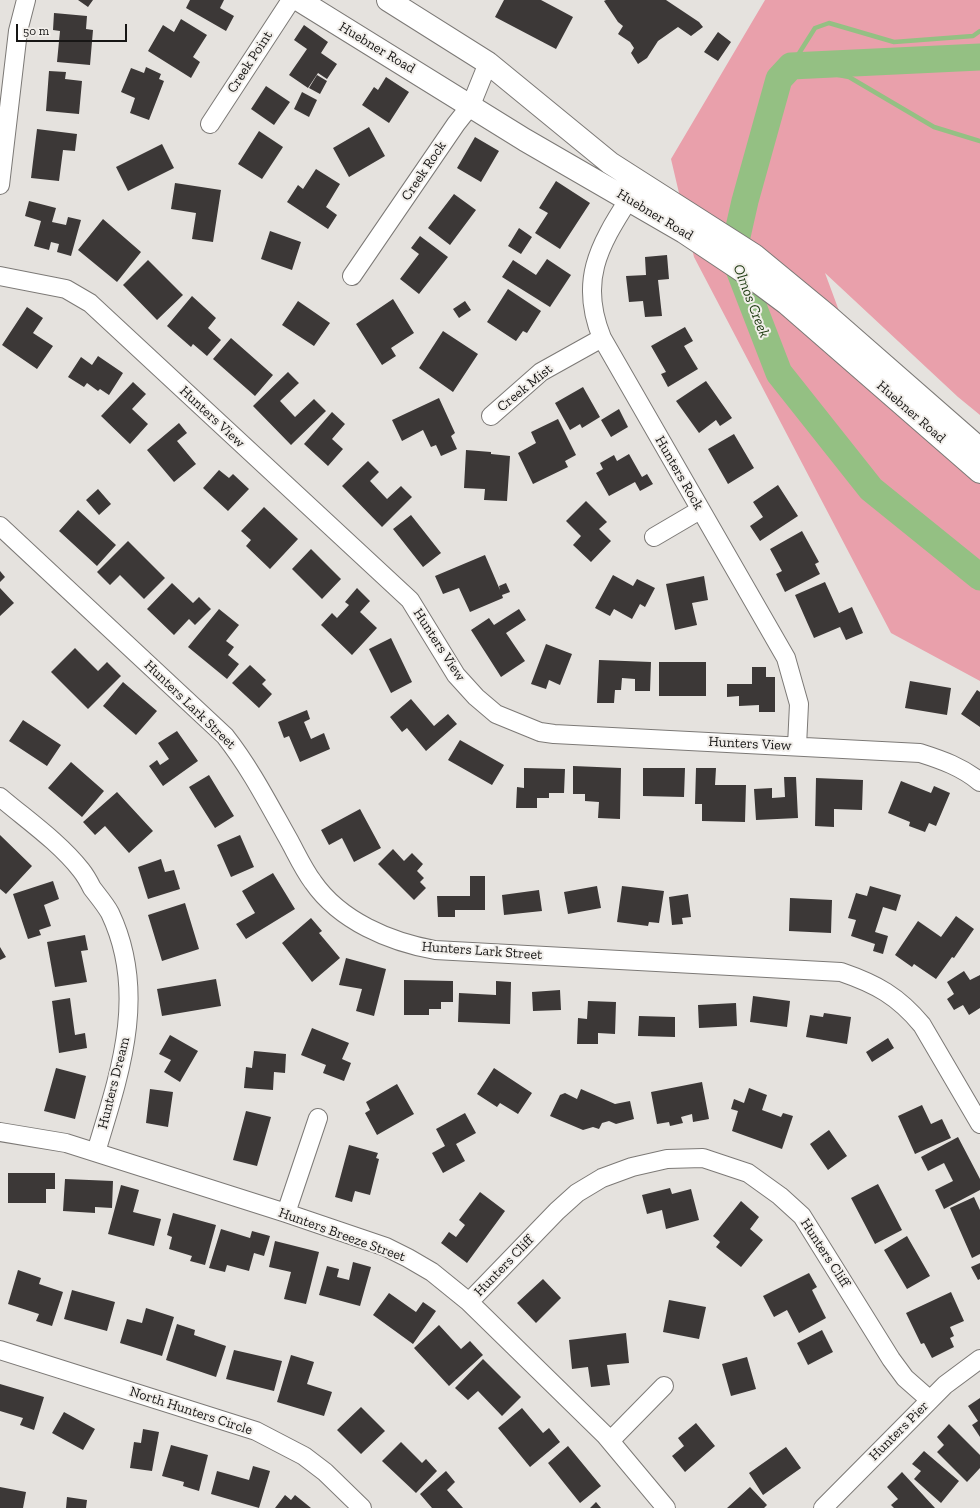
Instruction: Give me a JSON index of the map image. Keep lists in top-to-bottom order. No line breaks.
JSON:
{"streets":{"main road":["Huebner Road"],"street":["Creek Point","Creek Rock","Creek Mist","Hunters View","Hunters Rock","Hunters Lark Street","Hunters Dream","Hunters Breeze Street","Hunters Cliff","North Hunters Circle","Hunters Pier"]},"crossings":[["Huebner Road","Creek Rock"],["Huebner Road","Hunters Rock"],["Creek Mist","Hunters Rock"],["Hunters View","Hunters Rock"],["Hunters Dream","Hunters Breeze Street"],["Hunters Breeze Street","Hunters Cliff"],["Hunters Cliff","Hunters Pier"]],"water":["Olmos Creek"],"scale_bar":"50 m"}
